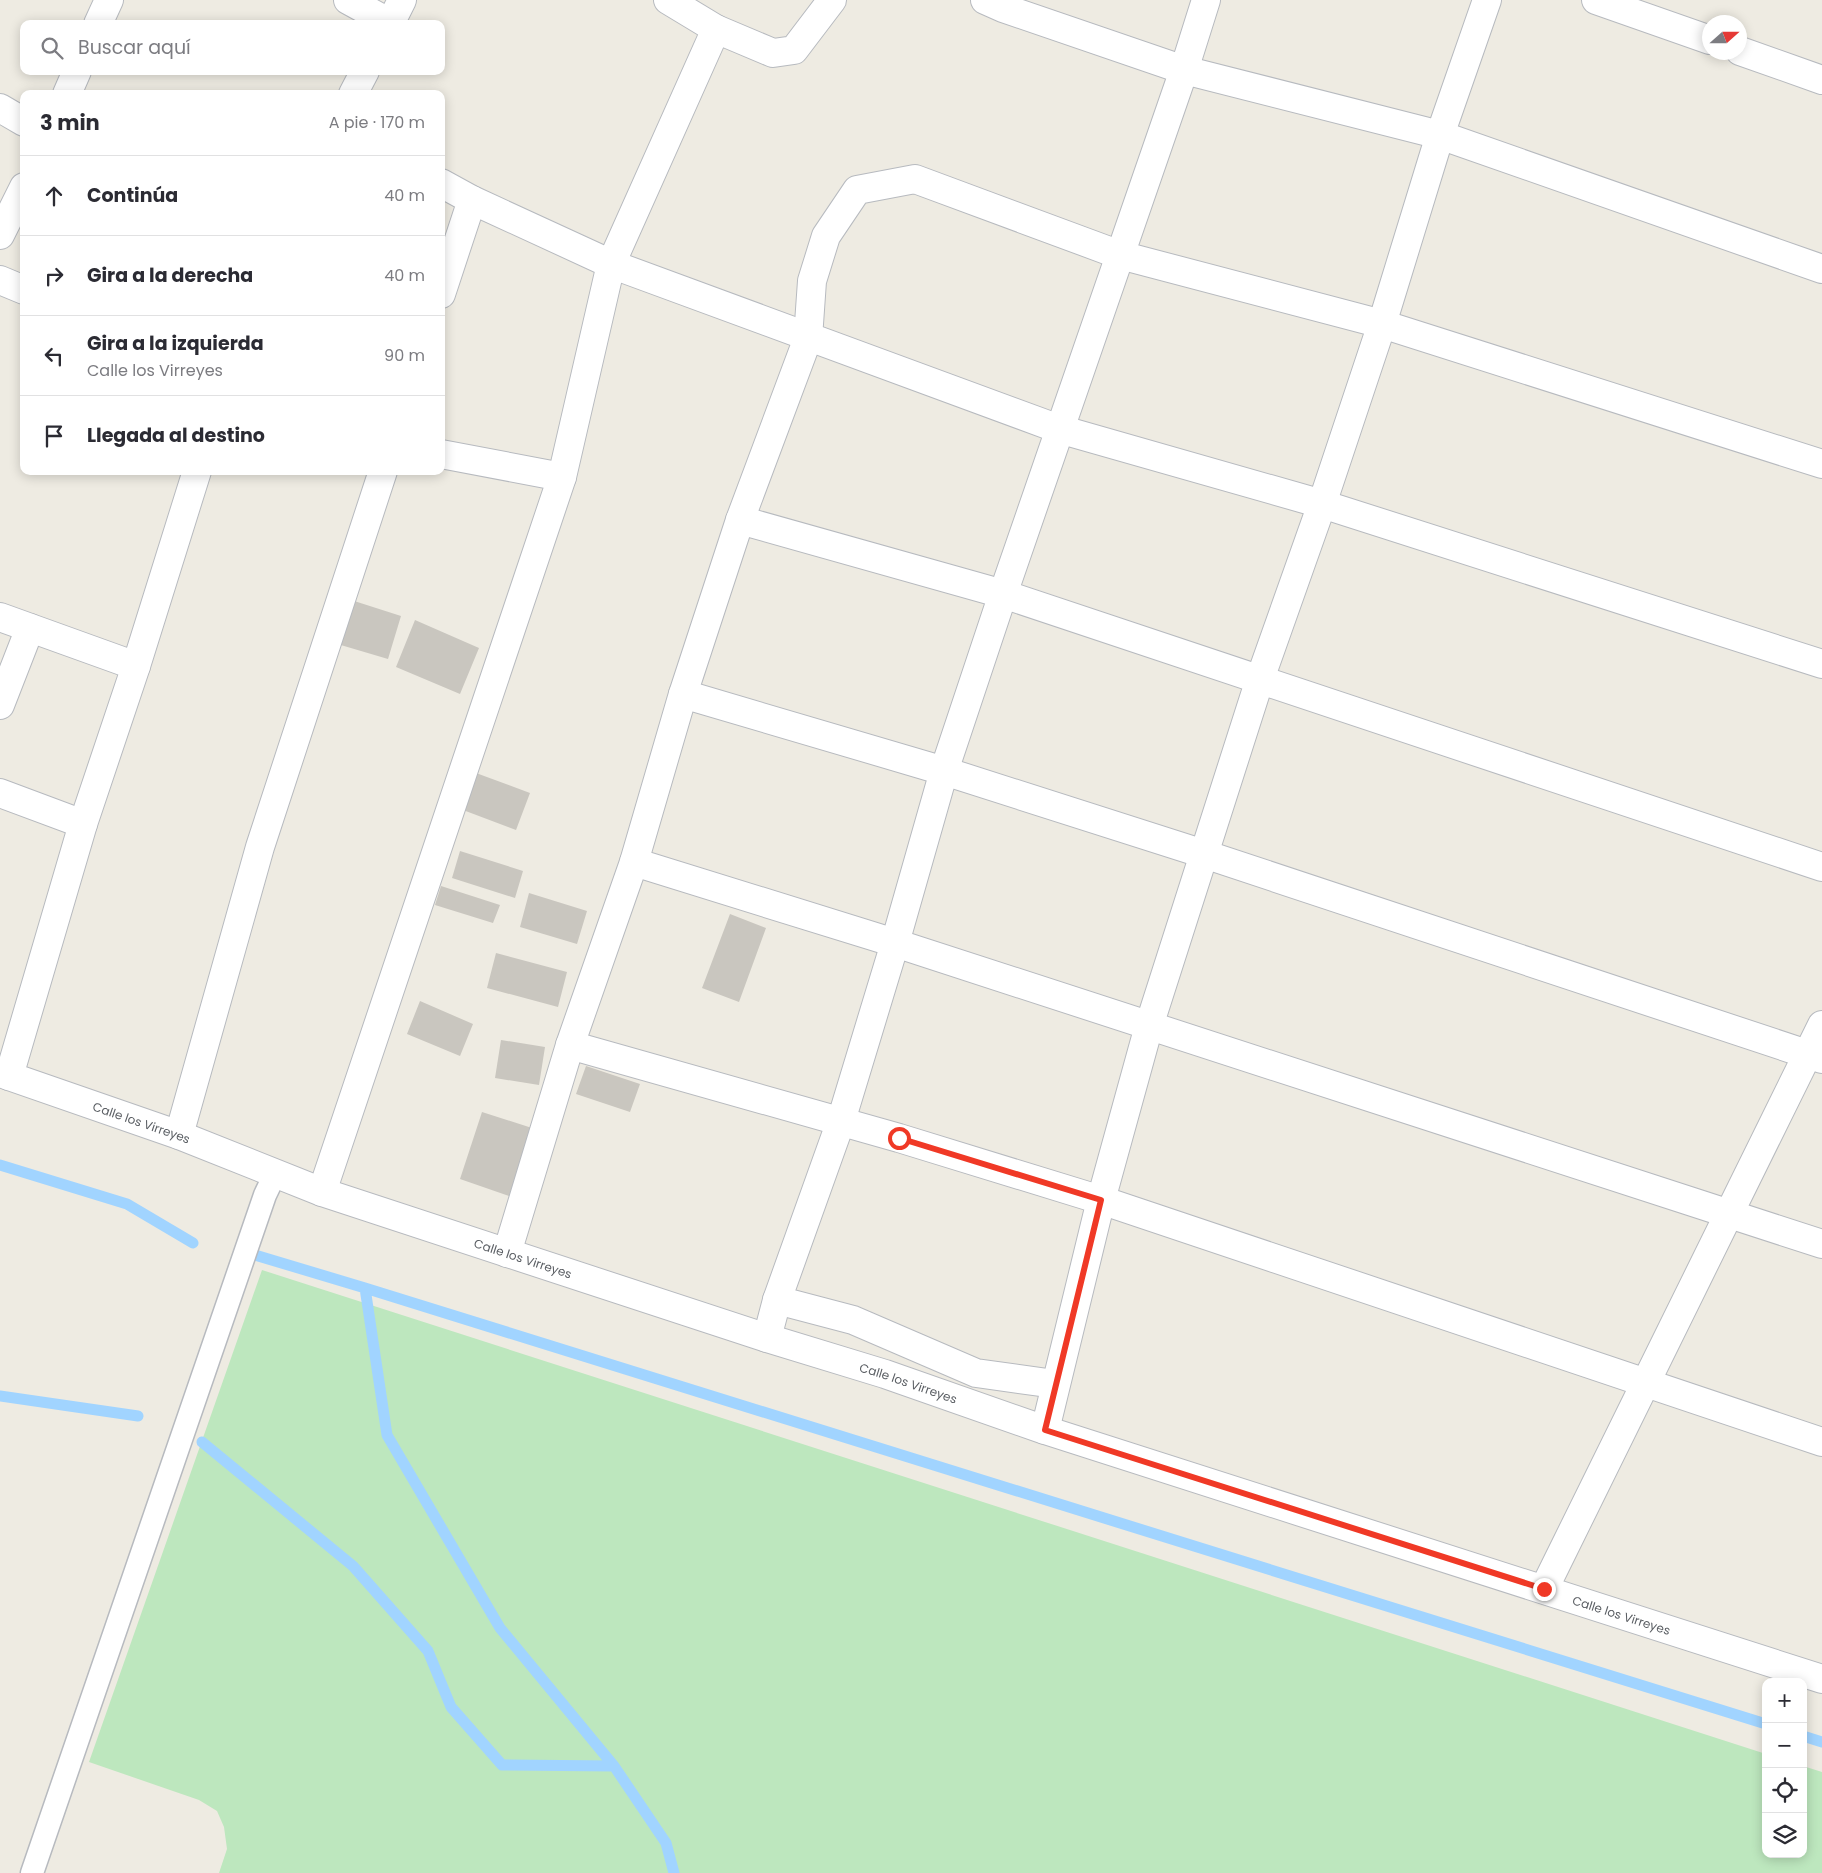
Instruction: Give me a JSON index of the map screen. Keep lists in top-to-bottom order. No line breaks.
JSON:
{"streets":{"street":["Calle los Virreyes"]},"north":"right","page":{"search":"Buscar aquí","heading":["3 min","A pie · 170 m"],"list":[["Continúa","40 m"],["Gira a la derecha","40 m"],["Gira a la izquierda","Calle los Virreyes","90 m"],"Llegada al destino"],"map_buttons":["+","−"]}}
